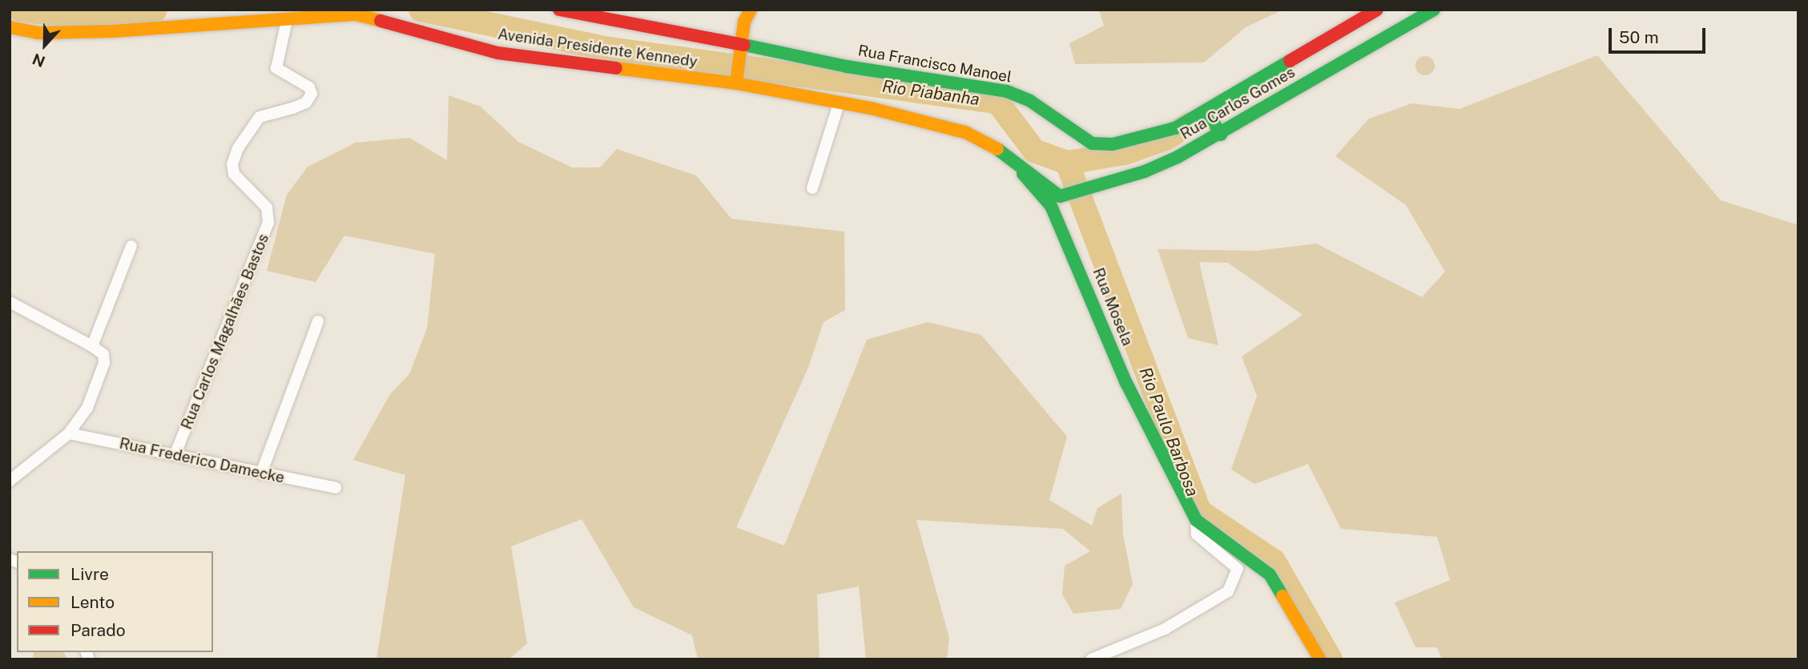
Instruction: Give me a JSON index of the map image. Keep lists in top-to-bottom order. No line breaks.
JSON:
{"streets":{"main road":["Avenida Presidente Kennedy","Rua Francisco Manoel","Rua Carlos Gomes","Rua Mosela"],"street":["Rua Carlos Magalhães Bastos","Rua Frederico Damecke"]},"crossings":[["Avenida Presidente Kennedy","Rua Francisco Manoel"],["Avenida Presidente Kennedy","Rua Carlos Gomes"],["Avenida Presidente Kennedy","Rua Mosela"],["Avenida Presidente Kennedy","Rua Carlos Magalhães Bastos"],["Rua Carlos Gomes","Rua Mosela"],["Rua Carlos Magalhães Bastos","Rua Frederico Damecke"]],"water":["Rio Piabanha","Rio Paulo Barbosa"],"legend":["Livre","Lento","Parado"],"scale_bar":"50 m","north":"bottom"}
